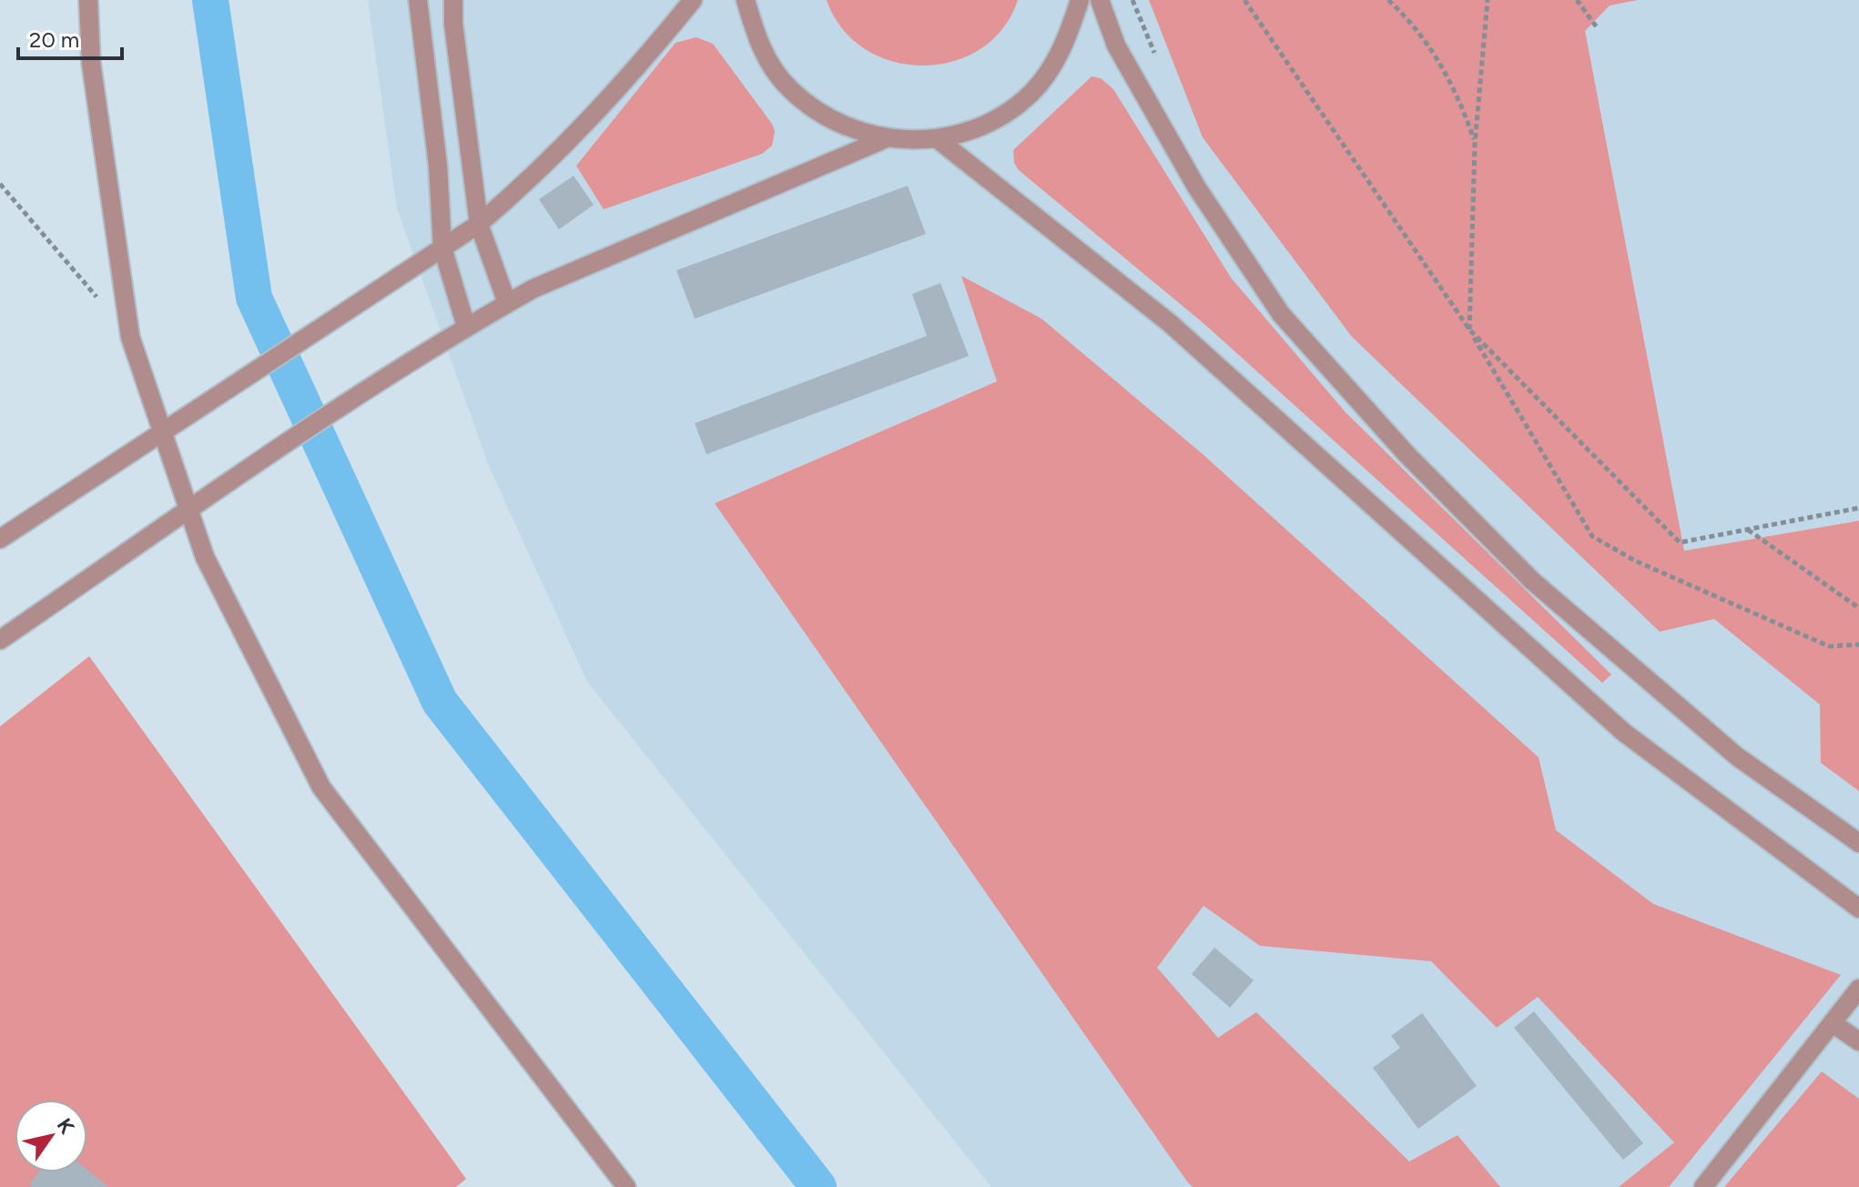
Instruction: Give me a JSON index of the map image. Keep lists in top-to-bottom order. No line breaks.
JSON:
{"scale_bar":"20 m","north":"top right"}
